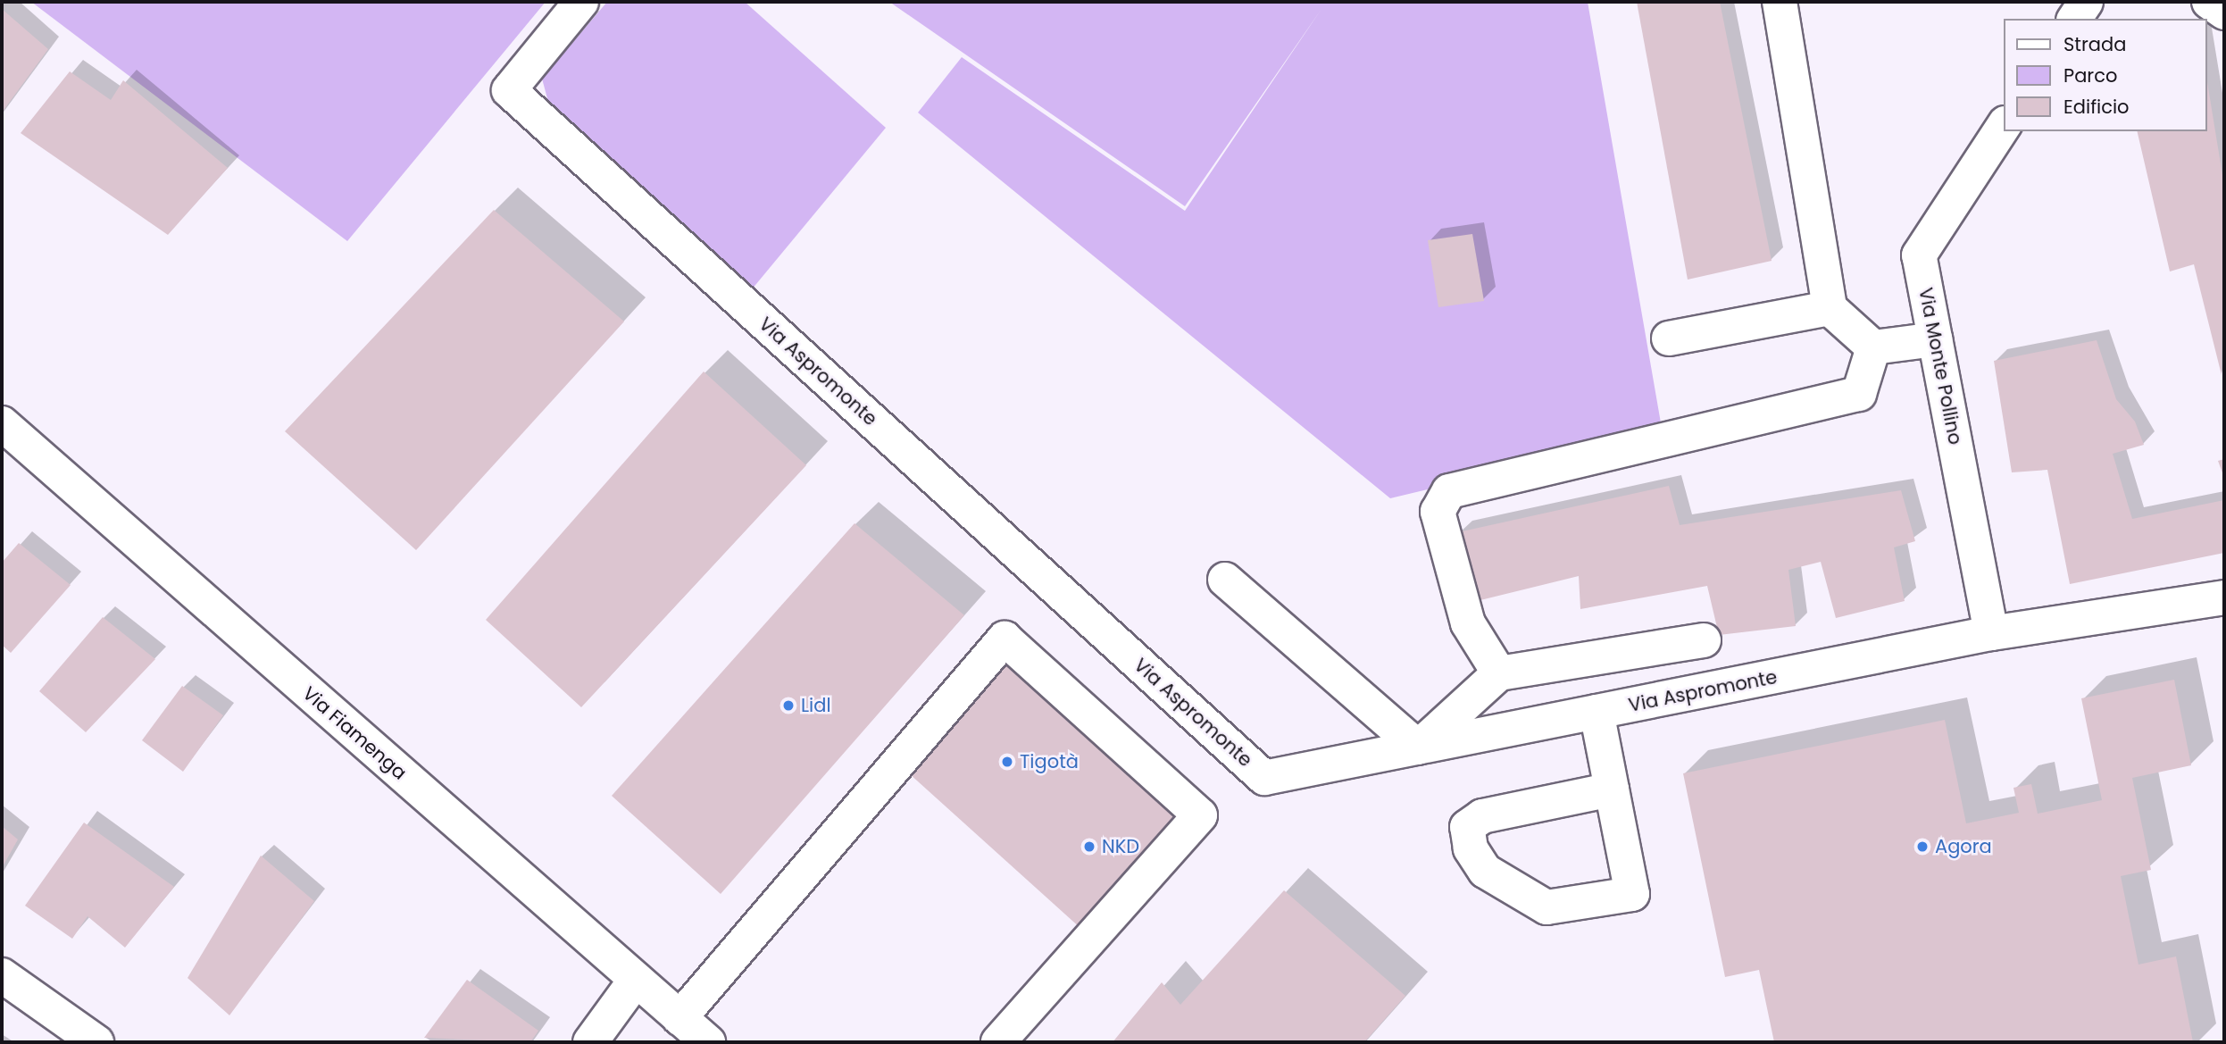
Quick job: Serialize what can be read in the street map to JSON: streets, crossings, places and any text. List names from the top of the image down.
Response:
{
  "streets": {
    "street": ["Via Monte Pollino", "Via Aspromonte", "Via Fiamenga"]
  },
  "crossings": [
    ["Via Monte Pollino", "Via Aspromonte"]
  ],
  "places": [
    "Lidl",
    "Tigotà",
    "NKD",
    "Agora"
  ],
  "legend": ["Strada", "Parco", "Edificio"]
}
